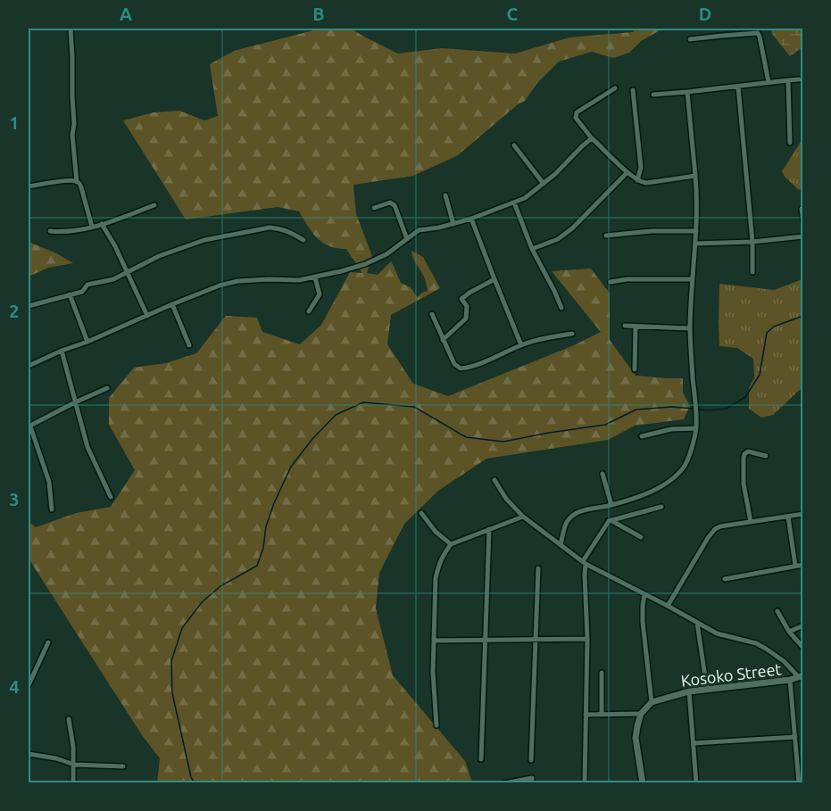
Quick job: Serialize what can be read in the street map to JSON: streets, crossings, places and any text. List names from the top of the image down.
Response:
{
  "streets": {
    "street": ["Kosoko Street"]
  },
  "grid": {
    "columns": [
      "A",
      "B",
      "C",
      "D"
    ],
    "rows": [
      "1",
      "2",
      "3",
      "4"
    ]
  }
}
